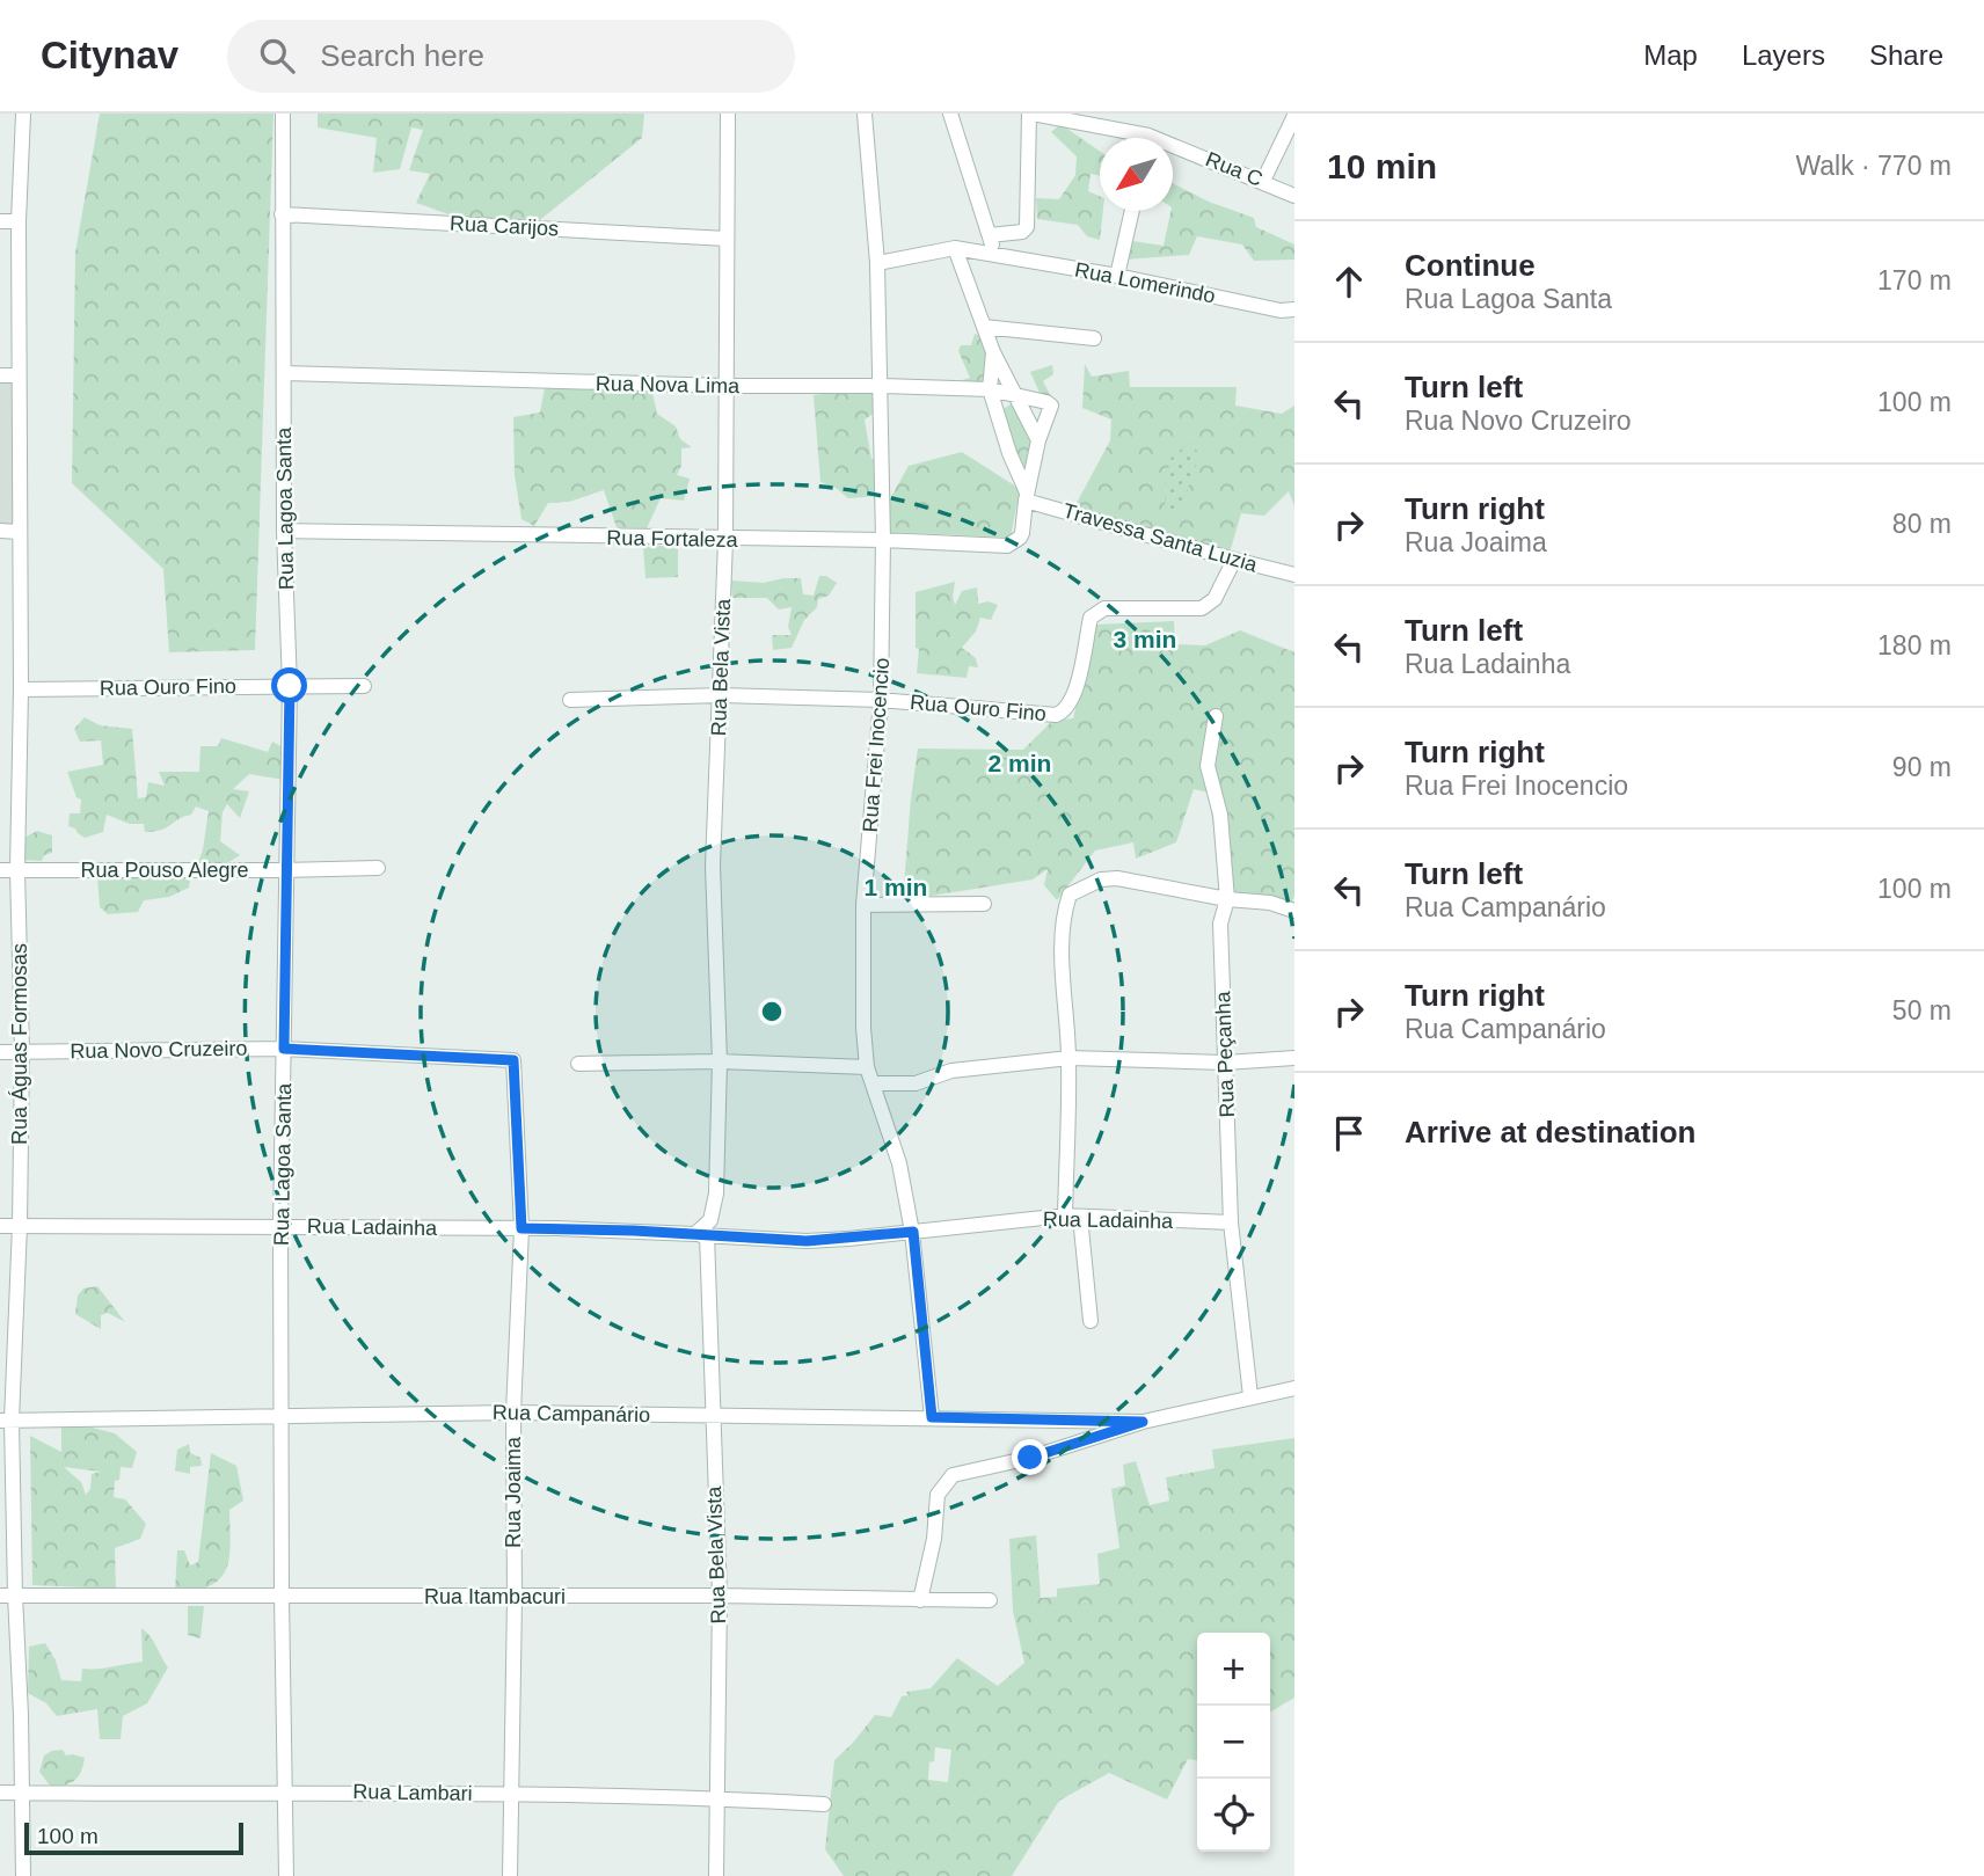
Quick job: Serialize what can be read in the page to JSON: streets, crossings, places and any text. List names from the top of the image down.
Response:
{
  "streets": {
    "street": [
      "Rua C",
      "Rua Carijos",
      "Rua Lomerindo",
      "Rua Nova Lima",
      "Rua Lagoa Santa",
      "Travessa Santa Luzia",
      "Rua Fortaleza",
      "Rua Bela Vista",
      "Rua Ouro Fino",
      "Rua Frei Inocencio",
      "Rua Pouso Alegre",
      "Rua Águas Formosas",
      "Rua Novo Cruzeiro",
      "Rua Peçanha",
      "Rua Ladainha",
      "Rua Campanário",
      "Rua Joaima",
      "Rua Itambacuri",
      "Rua Lambari"
    ]
  },
  "crossings": [
    ["Rua Carijos", "Rua Lagoa Santa"],
    ["Rua Carijos", "Rua Bela Vista"],
    ["Rua Nova Lima", "Rua Lagoa Santa"],
    ["Rua Nova Lima", "Rua Fortaleza"],
    ["Rua Nova Lima", "Rua Bela Vista"],
    ["Rua Nova Lima", "Rua Frei Inocencio"],
    ["Rua Lagoa Santa", "Rua Fortaleza"],
    ["Rua Lagoa Santa", "Rua Ouro Fino"],
    ["Rua Lagoa Santa", "Rua Pouso Alegre"],
    ["Rua Lagoa Santa", "Rua Novo Cruzeiro"],
    ["Rua Lagoa Santa", "Rua Ladainha"],
    ["Rua Lagoa Santa", "Rua Campanário"],
    ["Rua Lagoa Santa", "Rua Itambacuri"],
    ["Rua Lagoa Santa", "Rua Lambari"],
    ["Travessa Santa Luzia", "Rua Fortaleza"],
    ["Travessa Santa Luzia", "Rua Ouro Fino"],
    ["Rua Fortaleza", "Rua Bela Vista"],
    ["Rua Fortaleza", "Rua Frei Inocencio"],
    ["Rua Bela Vista", "Rua Ouro Fino"],
    ["Rua Bela Vista", "Rua Ladainha"],
    ["Rua Bela Vista", "Rua Campanário"],
    ["Rua Bela Vista", "Rua Itambacuri"],
    ["Rua Bela Vista", "Rua Lambari"],
    ["Rua Ouro Fino", "Rua Frei Inocencio"],
    ["Rua Ouro Fino", "Rua Águas Formosas"],
    ["Rua Frei Inocencio", "Rua Ladainha"],
    ["Rua Frei Inocencio", "Rua Campanário"],
    ["Rua Pouso Alegre", "Rua Águas Formosas"],
    ["Rua Águas Formosas", "Rua Novo Cruzeiro"],
    ["Rua Águas Formosas", "Rua Ladainha"],
    ["Rua Águas Formosas", "Rua Campanário"],
    ["Rua Águas Formosas", "Rua Itambacuri"],
    ["Rua Águas Formosas", "Rua Lambari"],
    ["Rua Novo Cruzeiro", "Rua Joaima"],
    ["Rua Peçanha", "Rua Ladainha"],
    ["Rua Peçanha", "Rua Campanário"],
    ["Rua Ladainha", "Rua Joaima"],
    ["Rua Campanário", "Rua Joaima"],
    ["Rua Campanário", "Rua Itambacuri"],
    ["Rua Joaima", "Rua Itambacuri"],
    ["Rua Joaima", "Rua Lambari"]
  ],
  "scale_bar": "100 m",
  "north": "bottom left",
  "page": {
    "header": "Citynav",
    "search": "Search here",
    "nav": ["Map", "Layers", "Share"],
    "heading": ["10 min", "Walk · 770 m"],
    "list": [
      ["Continue", "Rua Lagoa Santa", "170 m"],
      ["Turn left", "Rua Novo Cruzeiro", "100 m"],
      ["Turn right", "Rua Joaima", "80 m"],
      ["Turn left", "Rua Ladainha", "180 m"],
      ["Turn right", "Rua Frei Inocencio", "90 m"],
      ["Turn left", "Rua Campanário", "100 m"],
      ["Turn right", "Rua Campanário", "50 m"],
      "Arrive at destination"
    ],
    "map_buttons": ["+", "−"],
    "scale": "100 m"
  },
  "rings": ["3 min", "2 min", "1 min"]
}
